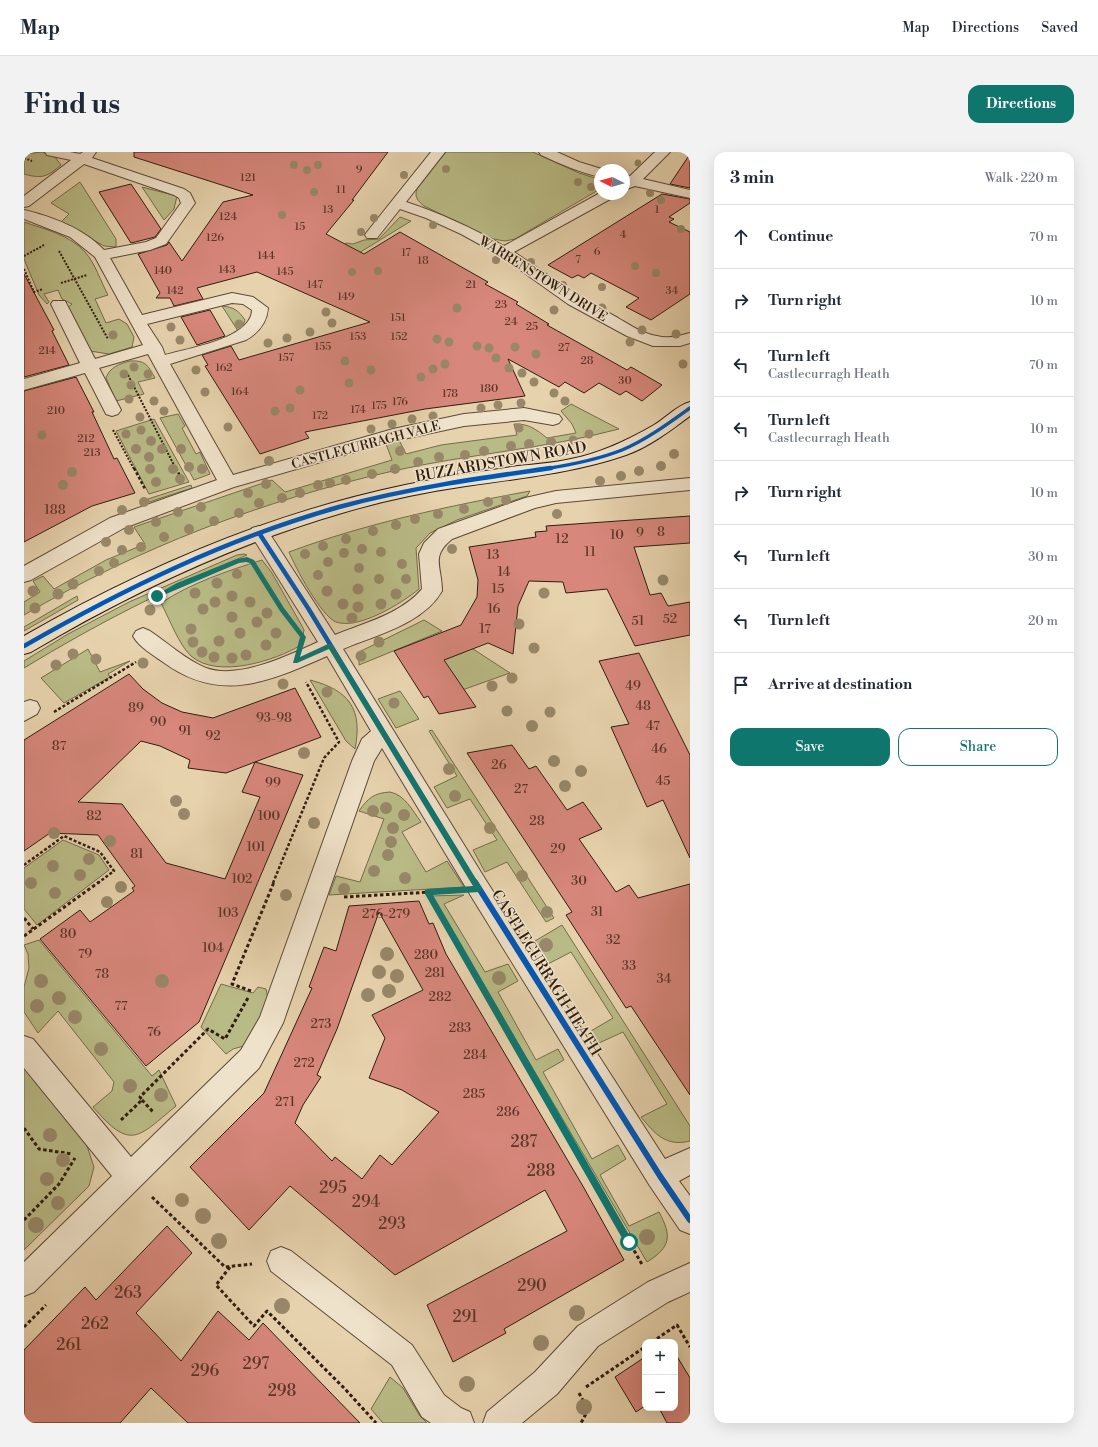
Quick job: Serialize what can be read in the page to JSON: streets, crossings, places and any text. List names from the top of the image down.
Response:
{
  "streets": {
    "street": [
      "WARRENSTOWN DRIVE",
      "CASTLECURRAGH VALE",
      "BUZZARDSTOWN ROAD",
      "CASTLECURRAGH HEATH"
    ]
  },
  "crossings": [
    ["BUZZARDSTOWN ROAD", "CASTLECURRAGH HEATH"]
  ],
  "house_numbers": [
    "9",
    "121",
    "11",
    "13",
    "1",
    "124",
    "15",
    "4",
    "126",
    "6",
    "17",
    "144",
    "7",
    "18",
    "143",
    "140",
    "145",
    "147",
    "21",
    "142",
    "34",
    "149",
    "23",
    "151",
    "24",
    "25",
    "153",
    "152",
    "155",
    "27",
    "214",
    "157",
    "28",
    "162",
    "30",
    "180",
    "164",
    "178",
    "176",
    "175",
    "174",
    "210",
    "172",
    "212",
    "213",
    "188",
    "8",
    "9",
    "10",
    "12",
    "11",
    "13",
    "14",
    "15",
    "16",
    "52",
    "51",
    "17",
    "49",
    "48",
    "89",
    "93-98",
    "90",
    "47",
    "91",
    "92",
    "87",
    "46",
    "26",
    "45",
    "99",
    "27",
    "82",
    "100",
    "28",
    "101",
    "29",
    "81",
    "102",
    "30",
    "31",
    "103",
    "276-279",
    "80",
    "32",
    "104",
    "79",
    "280",
    "33",
    "281",
    "78",
    "34",
    "282",
    "77",
    "273",
    "283",
    "76",
    "284",
    "272",
    "285",
    "271",
    "286",
    "287",
    "288",
    "295",
    "294",
    "293",
    "290",
    "263",
    "291",
    "262",
    "261",
    "297",
    "296",
    "298"
  ],
  "north": "left",
  "page": {
    "header": "Map",
    "nav": ["Map", "Directions", "Saved"],
    "buttons": [
      "Directions",
      ["Save", "Share"]
    ],
    "title": "Find us",
    "heading": ["3 min", "Walk · 220 m"],
    "list": [
      ["Continue", "70 m"],
      ["Turn right", "10 m"],
      ["Turn left", "Castlecurragh Heath", "70 m"],
      ["Turn left", "Castlecurragh Heath", "10 m"],
      ["Turn right", "10 m"],
      ["Turn left", "30 m"],
      ["Turn left", "20 m"],
      "Arrive at destination"
    ],
    "map_buttons": ["+", "−"]
  }
}
